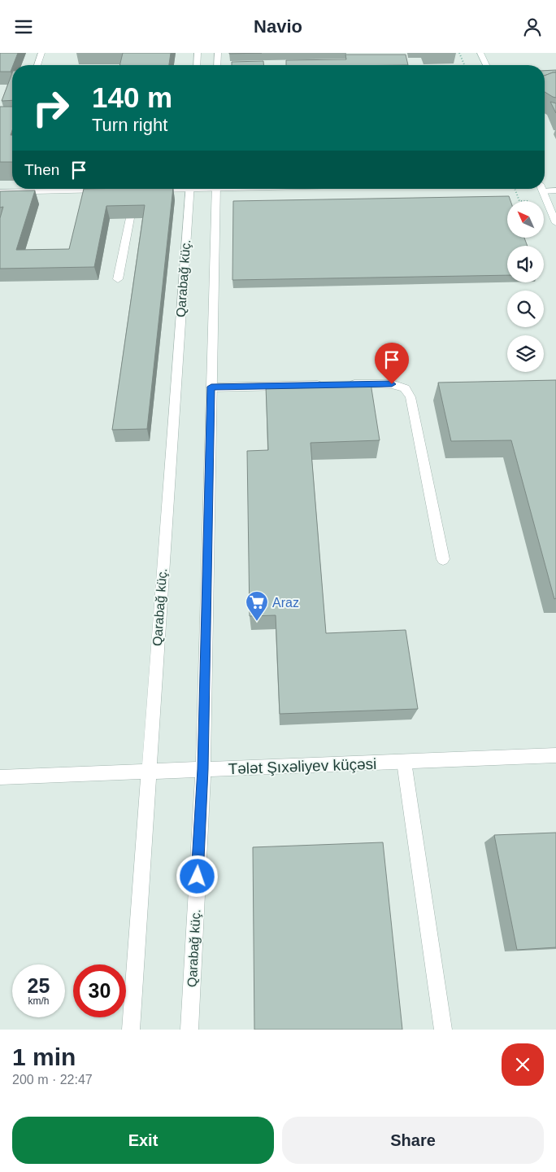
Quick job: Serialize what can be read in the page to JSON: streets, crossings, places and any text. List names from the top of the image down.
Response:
{
  "streets": {
    "street": ["Qarabağ küç.", "Tələt Şıxəliyev küçəsi"]
  },
  "crossings": [
    ["Qarabağ küç.", "Tələt Şıxəliyev küçəsi"]
  ],
  "places": {
    "supermarket": ["Araz"]
  },
  "north": "top left",
  "page": {
    "header": "Navio",
    "turn": ["140 m", "Turn right"],
    "then": "Then",
    "speed": "25 km/h",
    "limit": "30",
    "heading": ["1 min", "200 m · 22:47"],
    "buttons": ["Exit", "Share"]
  }
}
